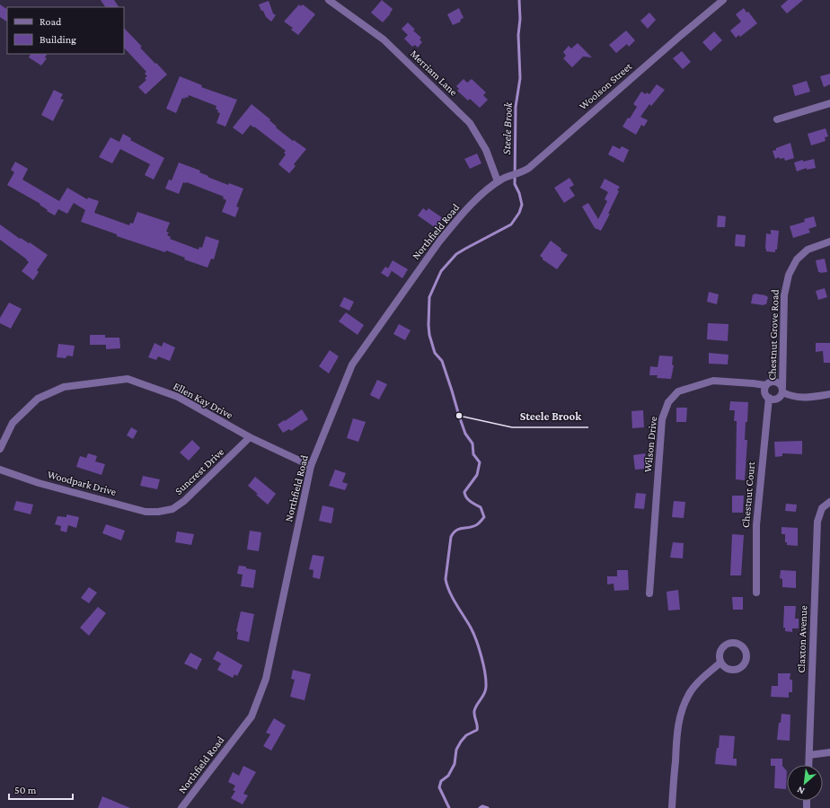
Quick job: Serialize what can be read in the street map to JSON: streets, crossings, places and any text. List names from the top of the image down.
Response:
{
  "streets": {
    "street": [
      "Merriam Lane",
      "Woolson Street",
      "Northfield Road",
      "Chestnut Grove Road",
      "Ellen Kay Drive",
      "Wilson Drive",
      "Suncrest Drive",
      "Woodpark Drive",
      "Chestnut Court",
      "Claxton Avenue"
    ]
  },
  "crossings": [
    ["Merriam Lane", "Woolson Street"],
    ["Merriam Lane", "Northfield Road"],
    ["Woolson Street", "Northfield Road"],
    ["Northfield Road", "Ellen Kay Drive"],
    ["Chestnut Grove Road", "Wilson Drive"],
    ["Chestnut Grove Road", "Chestnut Court"],
    ["Ellen Kay Drive", "Suncrest Drive"],
    ["Wilson Drive", "Chestnut Court"],
    ["Suncrest Drive", "Woodpark Drive"]
  ],
  "water": ["Steele Brook"],
  "places": ["Steele Brook"],
  "legend": ["Road", "Building"],
  "scale_bar": "50 m",
  "north": "bottom left"
}
